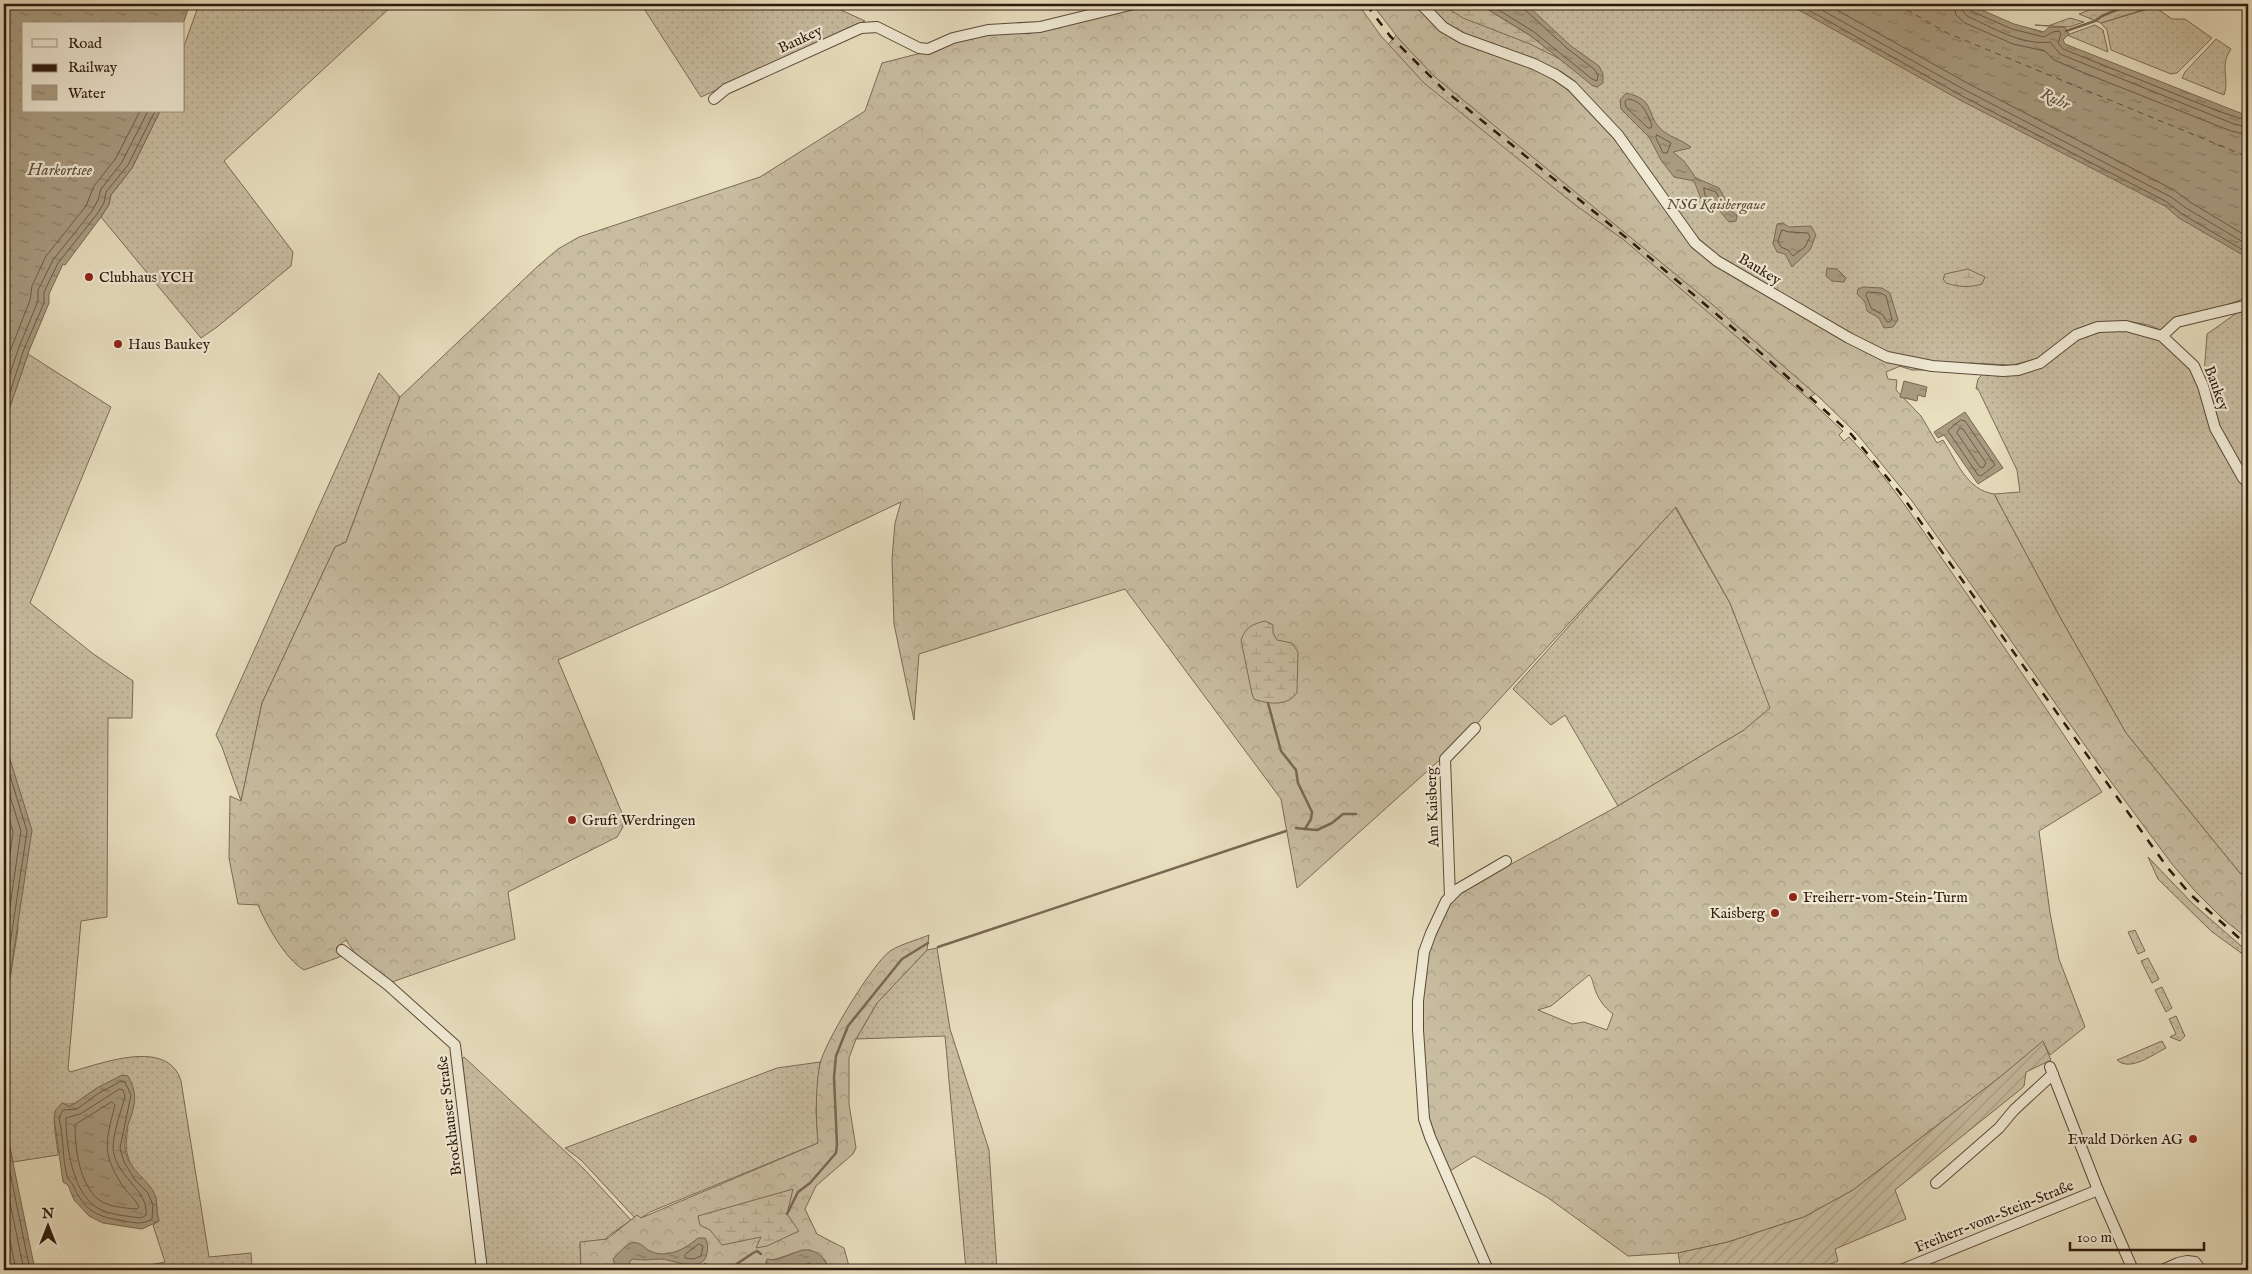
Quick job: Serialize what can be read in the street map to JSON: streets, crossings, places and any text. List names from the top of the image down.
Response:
{
  "streets": {
    "street": [
      "Baukey",
      "Am Kaisberg",
      "Brockhauser Straße",
      "Freiherr-vom-Stein-Straße"
    ]
  },
  "water": ["Ruhr", "Harkortsee"],
  "parks": ["NSG Kaisbergaue"],
  "places": [
    "Clubhaus YCH",
    "Haus Baukey",
    "Gruft Werdringen",
    "Freiherr-vom-Stein-Turm",
    "Kaisberg",
    "Ewald Dörken AG"
  ],
  "legend": ["Road", "Railway", "Water"],
  "scale_bar": "100 m",
  "north": "top"
}
